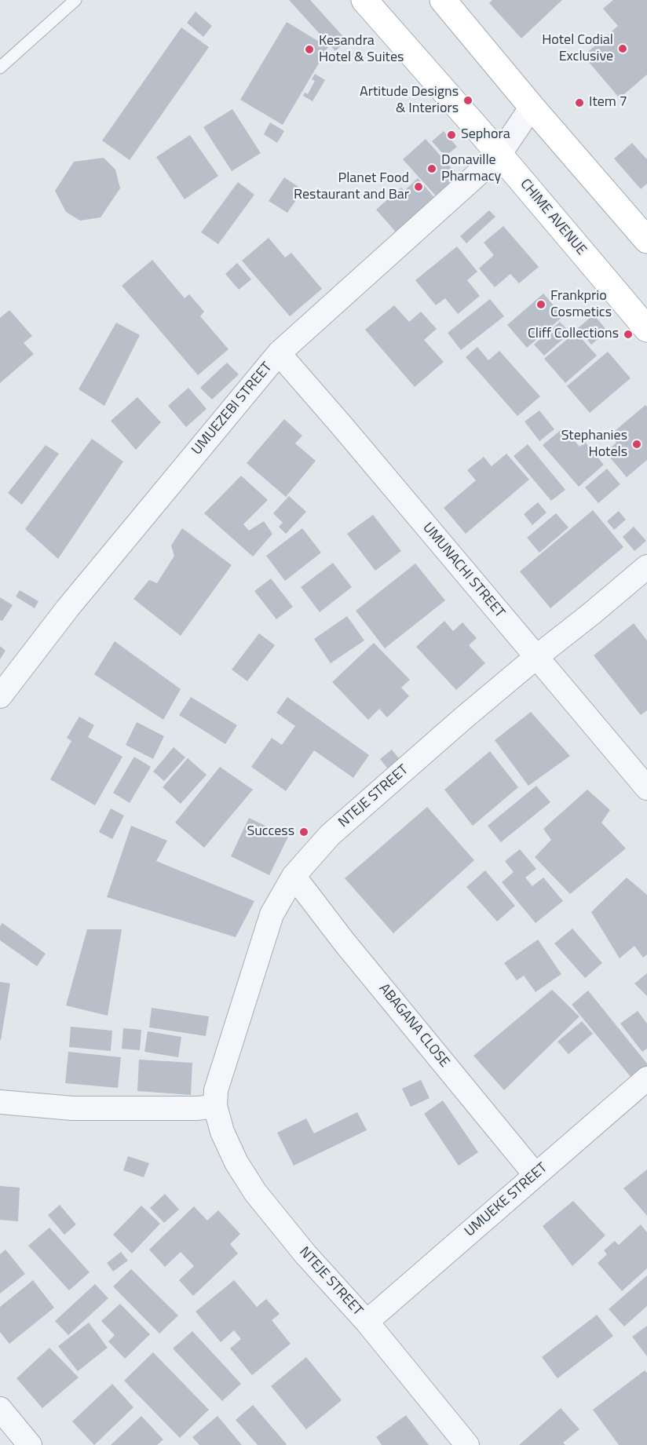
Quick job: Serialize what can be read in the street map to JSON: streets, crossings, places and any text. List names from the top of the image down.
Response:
{
  "streets": {
    "main road": ["CHIME AVENUE"],
    "street": [
      "UMUEZEBI STREET",
      "UMUNACHI STREET",
      "NTEJE STREET",
      "ABAGANA CLOSE",
      "UMUEKE STREET"
    ]
  },
  "crossings": [
    ["CHIME AVENUE", "UMUEZEBI STREET"],
    ["UMUEZEBI STREET", "UMUNACHI STREET"],
    ["UMUNACHI STREET", "NTEJE STREET"],
    ["NTEJE STREET", "ABAGANA CLOSE"],
    ["NTEJE STREET", "UMUEKE STREET"],
    ["ABAGANA CLOSE", "UMUEKE STREET"]
  ],
  "places": [
    "Hotel Codial Exclusive",
    "Kesandra Hotel & Suites",
    "Artitude Designs & Interiors",
    "Item 7",
    "Sephora",
    "Donaville Pharmacy",
    "Planet Food Restaurant and Bar",
    "Frankprio Cosmetics",
    "Cliff Collections",
    "Stephanies Hotels",
    "Success"
  ]
}
